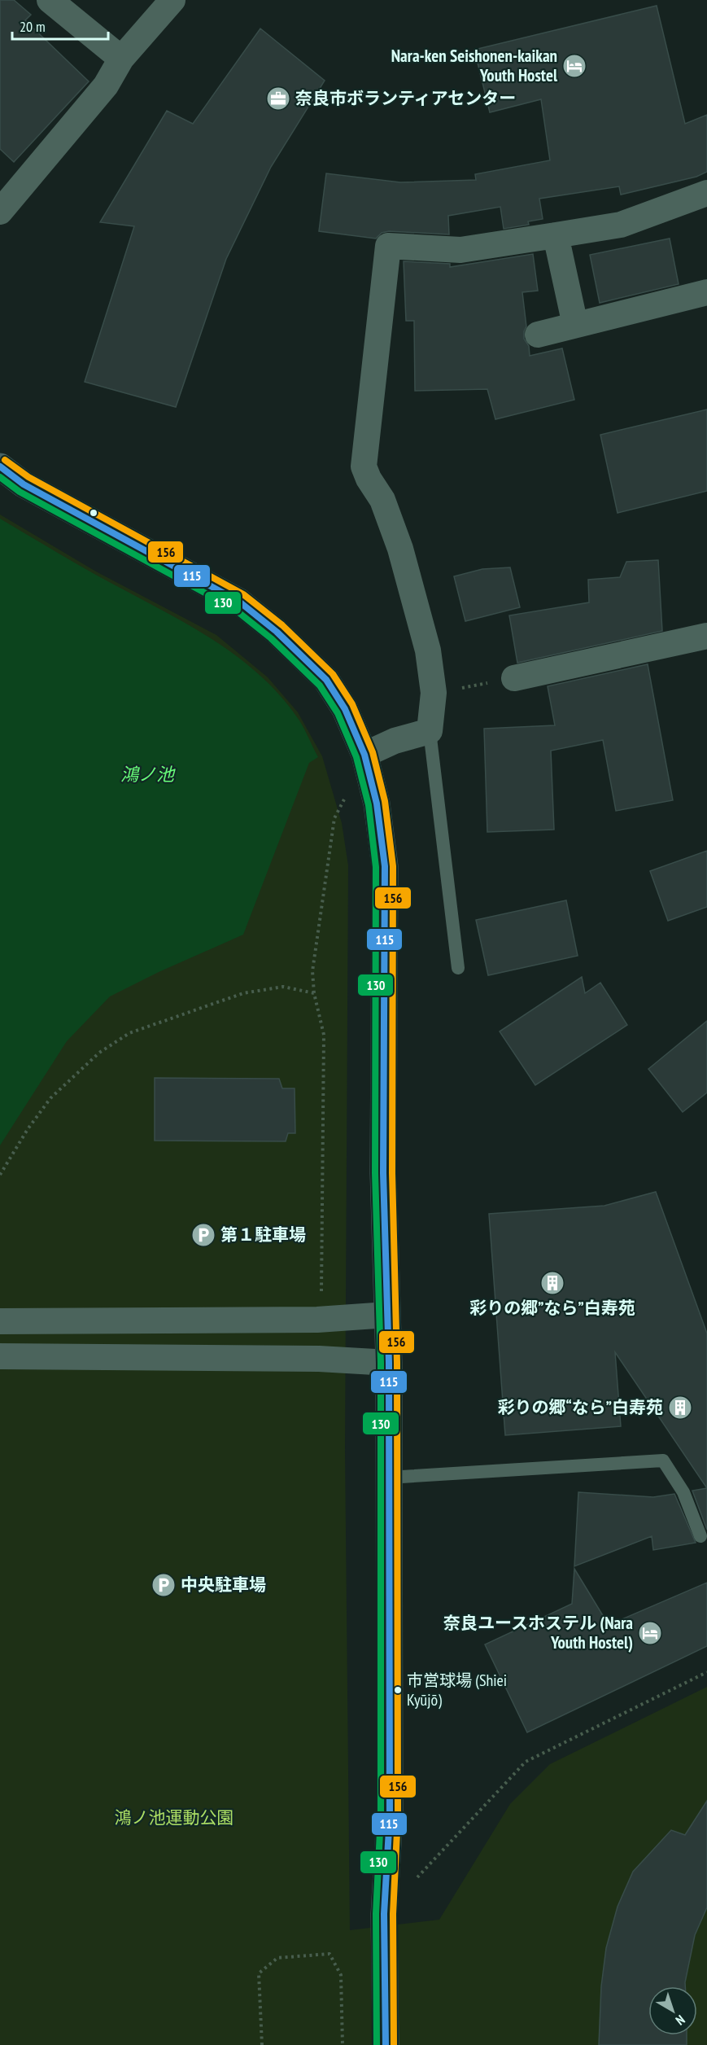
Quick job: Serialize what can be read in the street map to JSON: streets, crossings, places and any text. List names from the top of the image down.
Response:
{
  "water": ["鴻ノ池"],
  "parks": ["鴻ノ池運動公園"],
  "places": {
    "hotel": ["Nara-ken Seishonen-kaikan Youth Hostel", "奈良ユースホステル (Nara Youth Hostel)"],
    "office": ["奈良市ボランティアセンター"],
    "parking": ["第１駐車場", "中央駐車場"],
    "building": ["彩りの郷”なら”白寿苑", "彩りの郷“なら”白寿苑"],
    "other": ["市営球場 (Shiei Kyūjō)"]
  },
  "lines": ["transit line 156", "transit line 115", "transit line 130"],
  "scale_bar": "20 m",
  "north": "bottom right"
}
